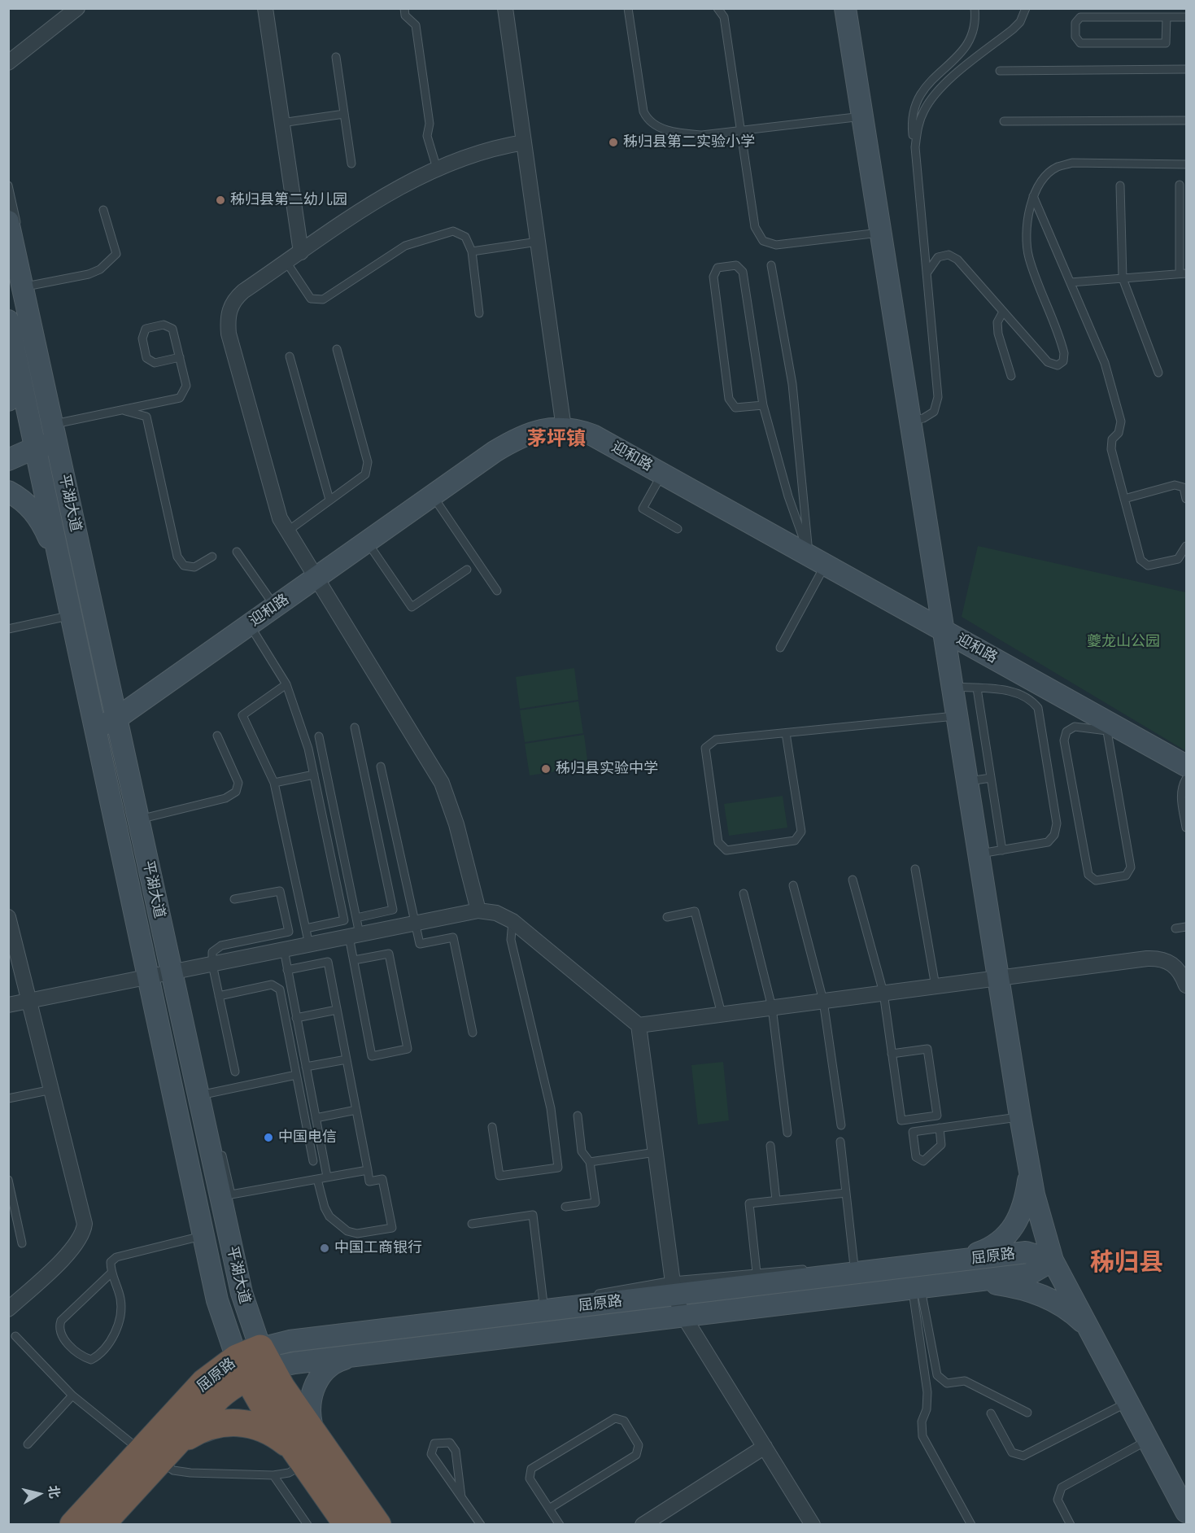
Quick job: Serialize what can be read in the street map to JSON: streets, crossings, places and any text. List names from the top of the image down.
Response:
{
  "streets": {
    "highway": ["平湖大道", "屈原路"],
    "main road": ["迎和路"]
  },
  "crossings": [
    ["迎和路", "平湖大道"],
    ["平湖大道", "屈原路"]
  ],
  "districts": ["茅坪镇", "秭归县"],
  "parks": ["夔龙山公园"],
  "places": [
    "秭归县第二实验小学",
    "秭归县第二幼儿园",
    "秭归县实验中学",
    "中国电信",
    "中国工商银行"
  ],
  "north": "right"
}
